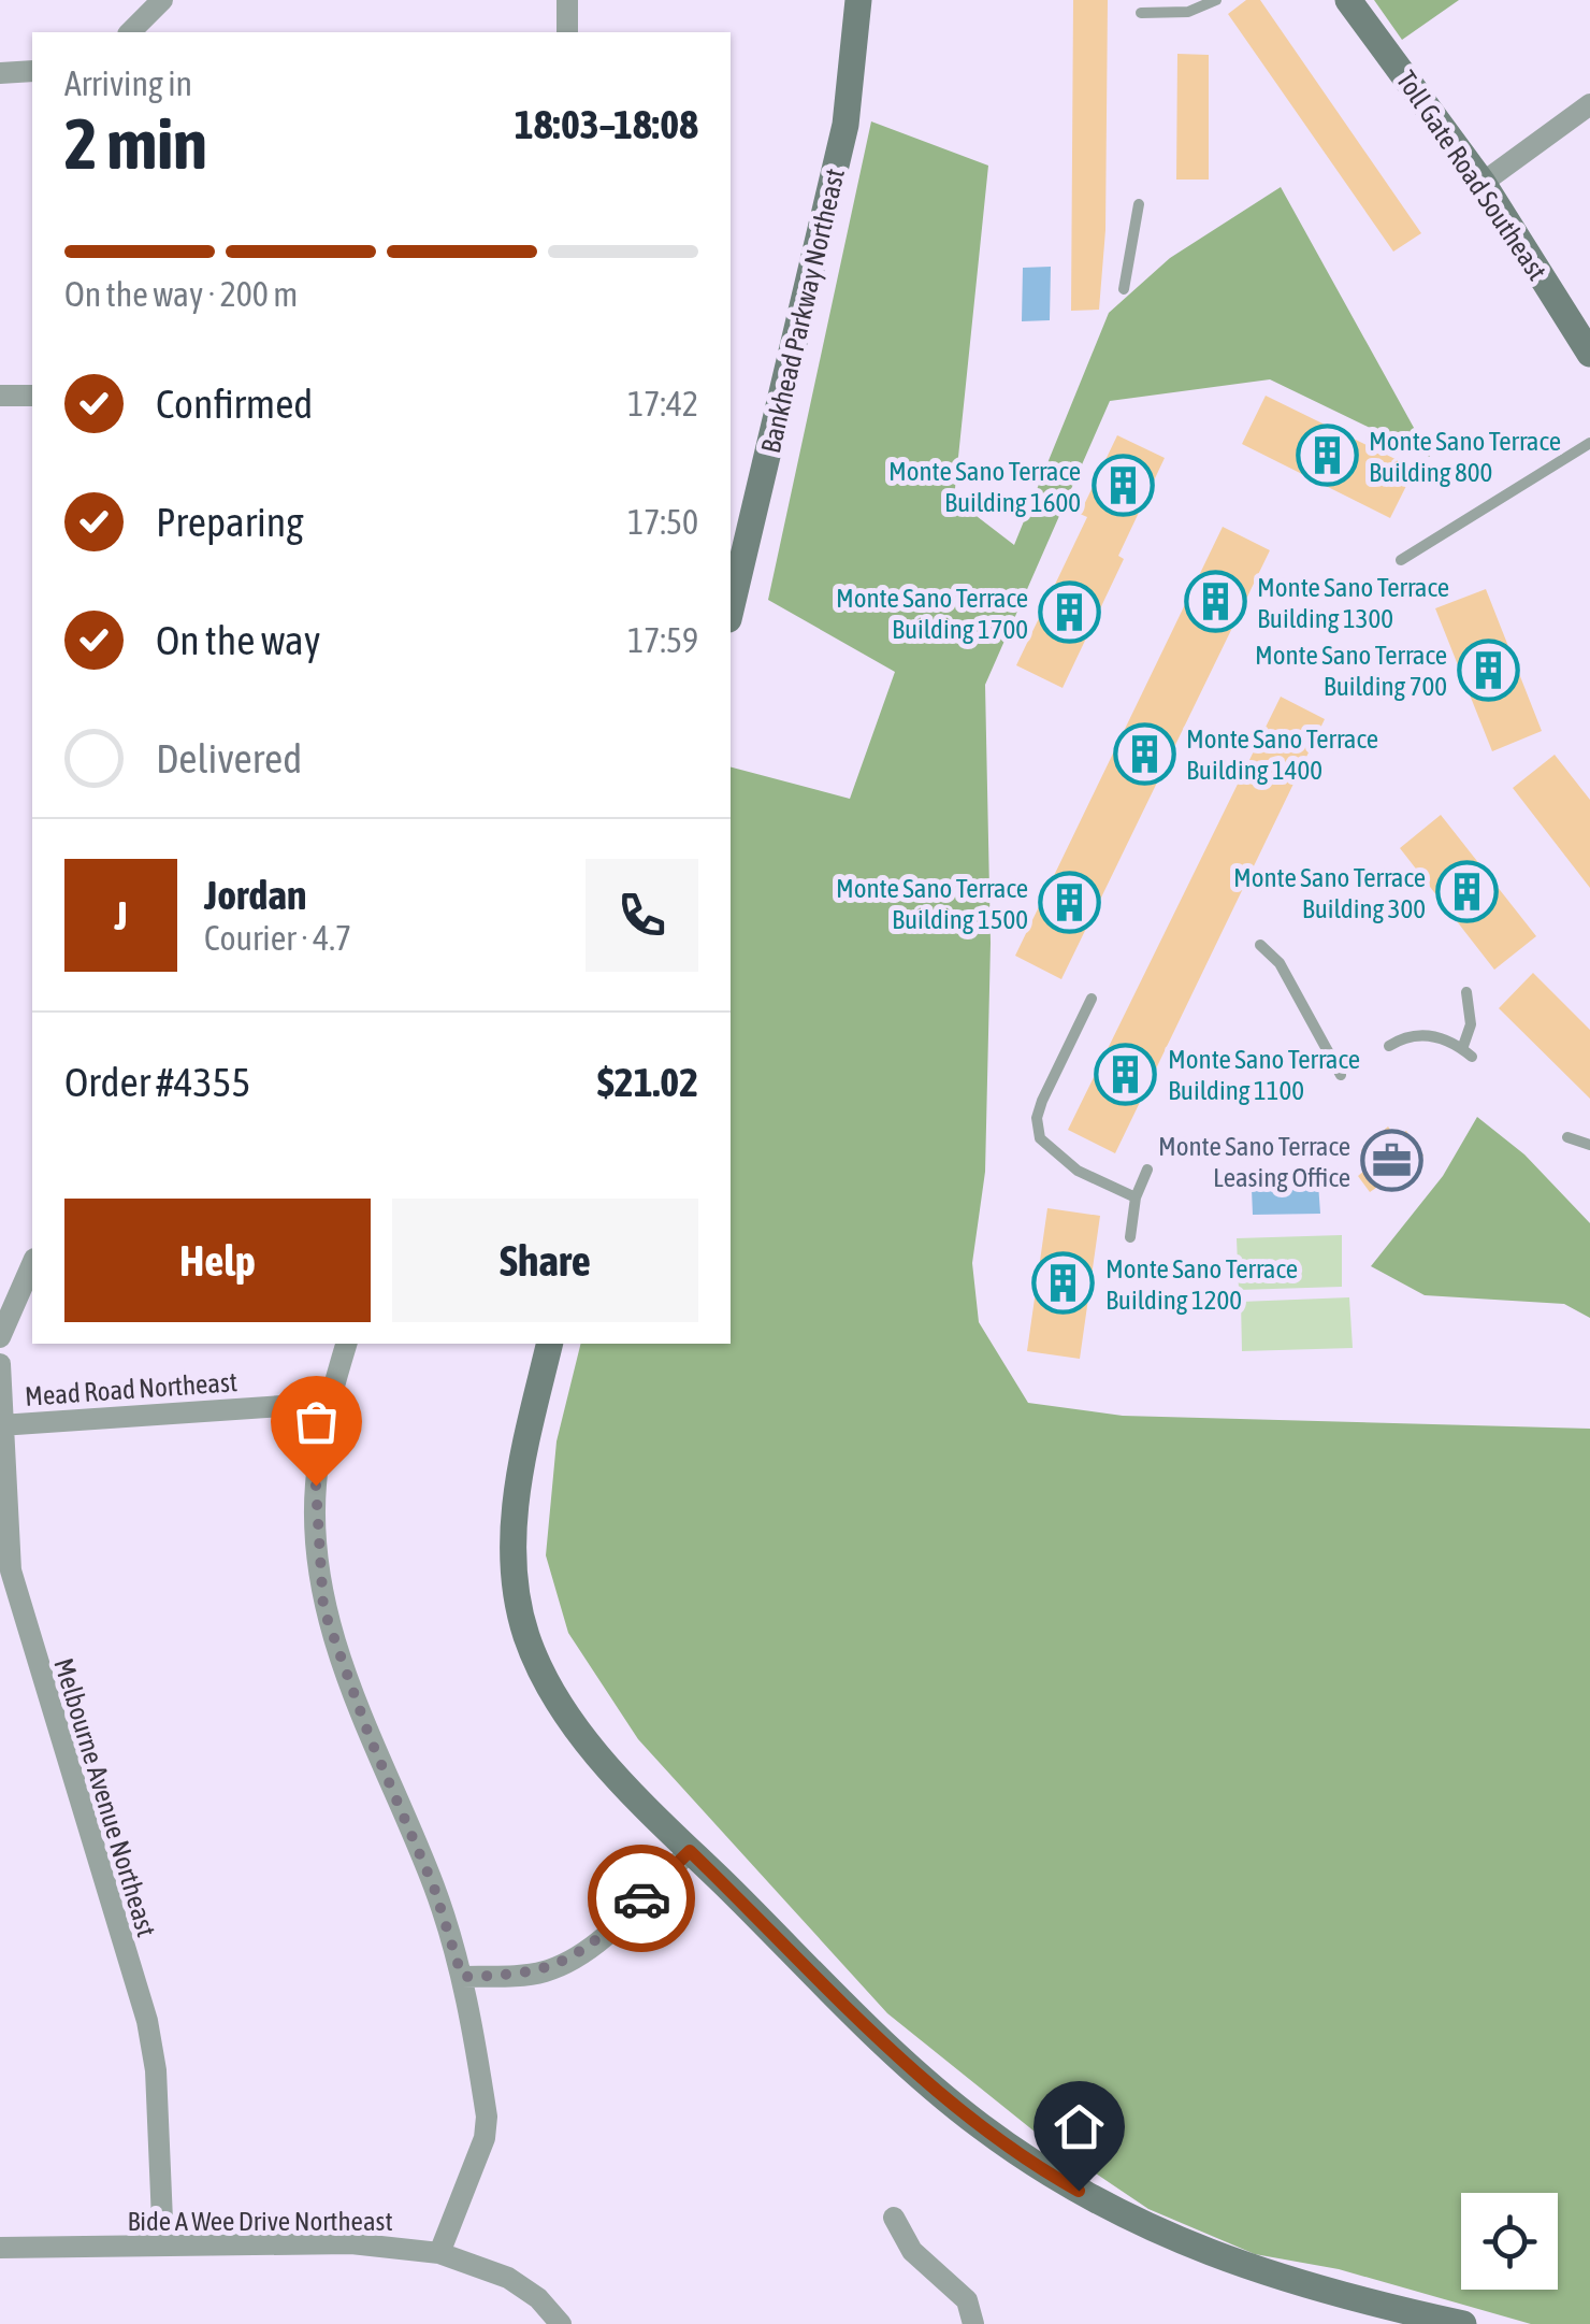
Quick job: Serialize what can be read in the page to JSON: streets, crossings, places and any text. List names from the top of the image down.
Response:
{
  "streets": {
    "street": [
      "Toll Gate Road Southeast",
      "Bankhead Parkway Northeast",
      "Mead Road Northeast",
      "Melbourne Avenue Northeast",
      "Bide A Wee Drive Northeast"
    ]
  },
  "crossings": [
    ["Mead Road Northeast", "Melbourne Avenue Northeast"],
    ["Melbourne Avenue Northeast", "Bide A Wee Drive Northeast"]
  ],
  "places": {
    "building": [
      "Monte Sano Terrace Building 800",
      "Monte Sano Terrace Building 1600",
      "Monte Sano Terrace Building 1300",
      "Monte Sano Terrace Building 1700",
      "Monte Sano Terrace Building 700",
      "Monte Sano Terrace Building 1400",
      "Monte Sano Terrace Building 300",
      "Monte Sano Terrace Building 1500",
      "Monte Sano Terrace Building 1100",
      "Monte Sano Terrace Building 1200"
    ],
    "office": ["Monte Sano Terrace Leasing Office"]
  },
  "page": {
    "heading": ["2 min", "Arriving in", "18:03–18:08"],
    "panel": [
      "Jordan",
      "Courier · 4.7",
      "Order #4355",
      "$21.02"
    ],
    "bar": "On the way · 200 m",
    "list": [
      ["Confirmed", "17:42"],
      ["Preparing", "17:50"],
      ["On the way", "17:59"],
      "Delivered"
    ],
    "round": "J",
    "buttons": ["Help", "Share"]
  }
}
